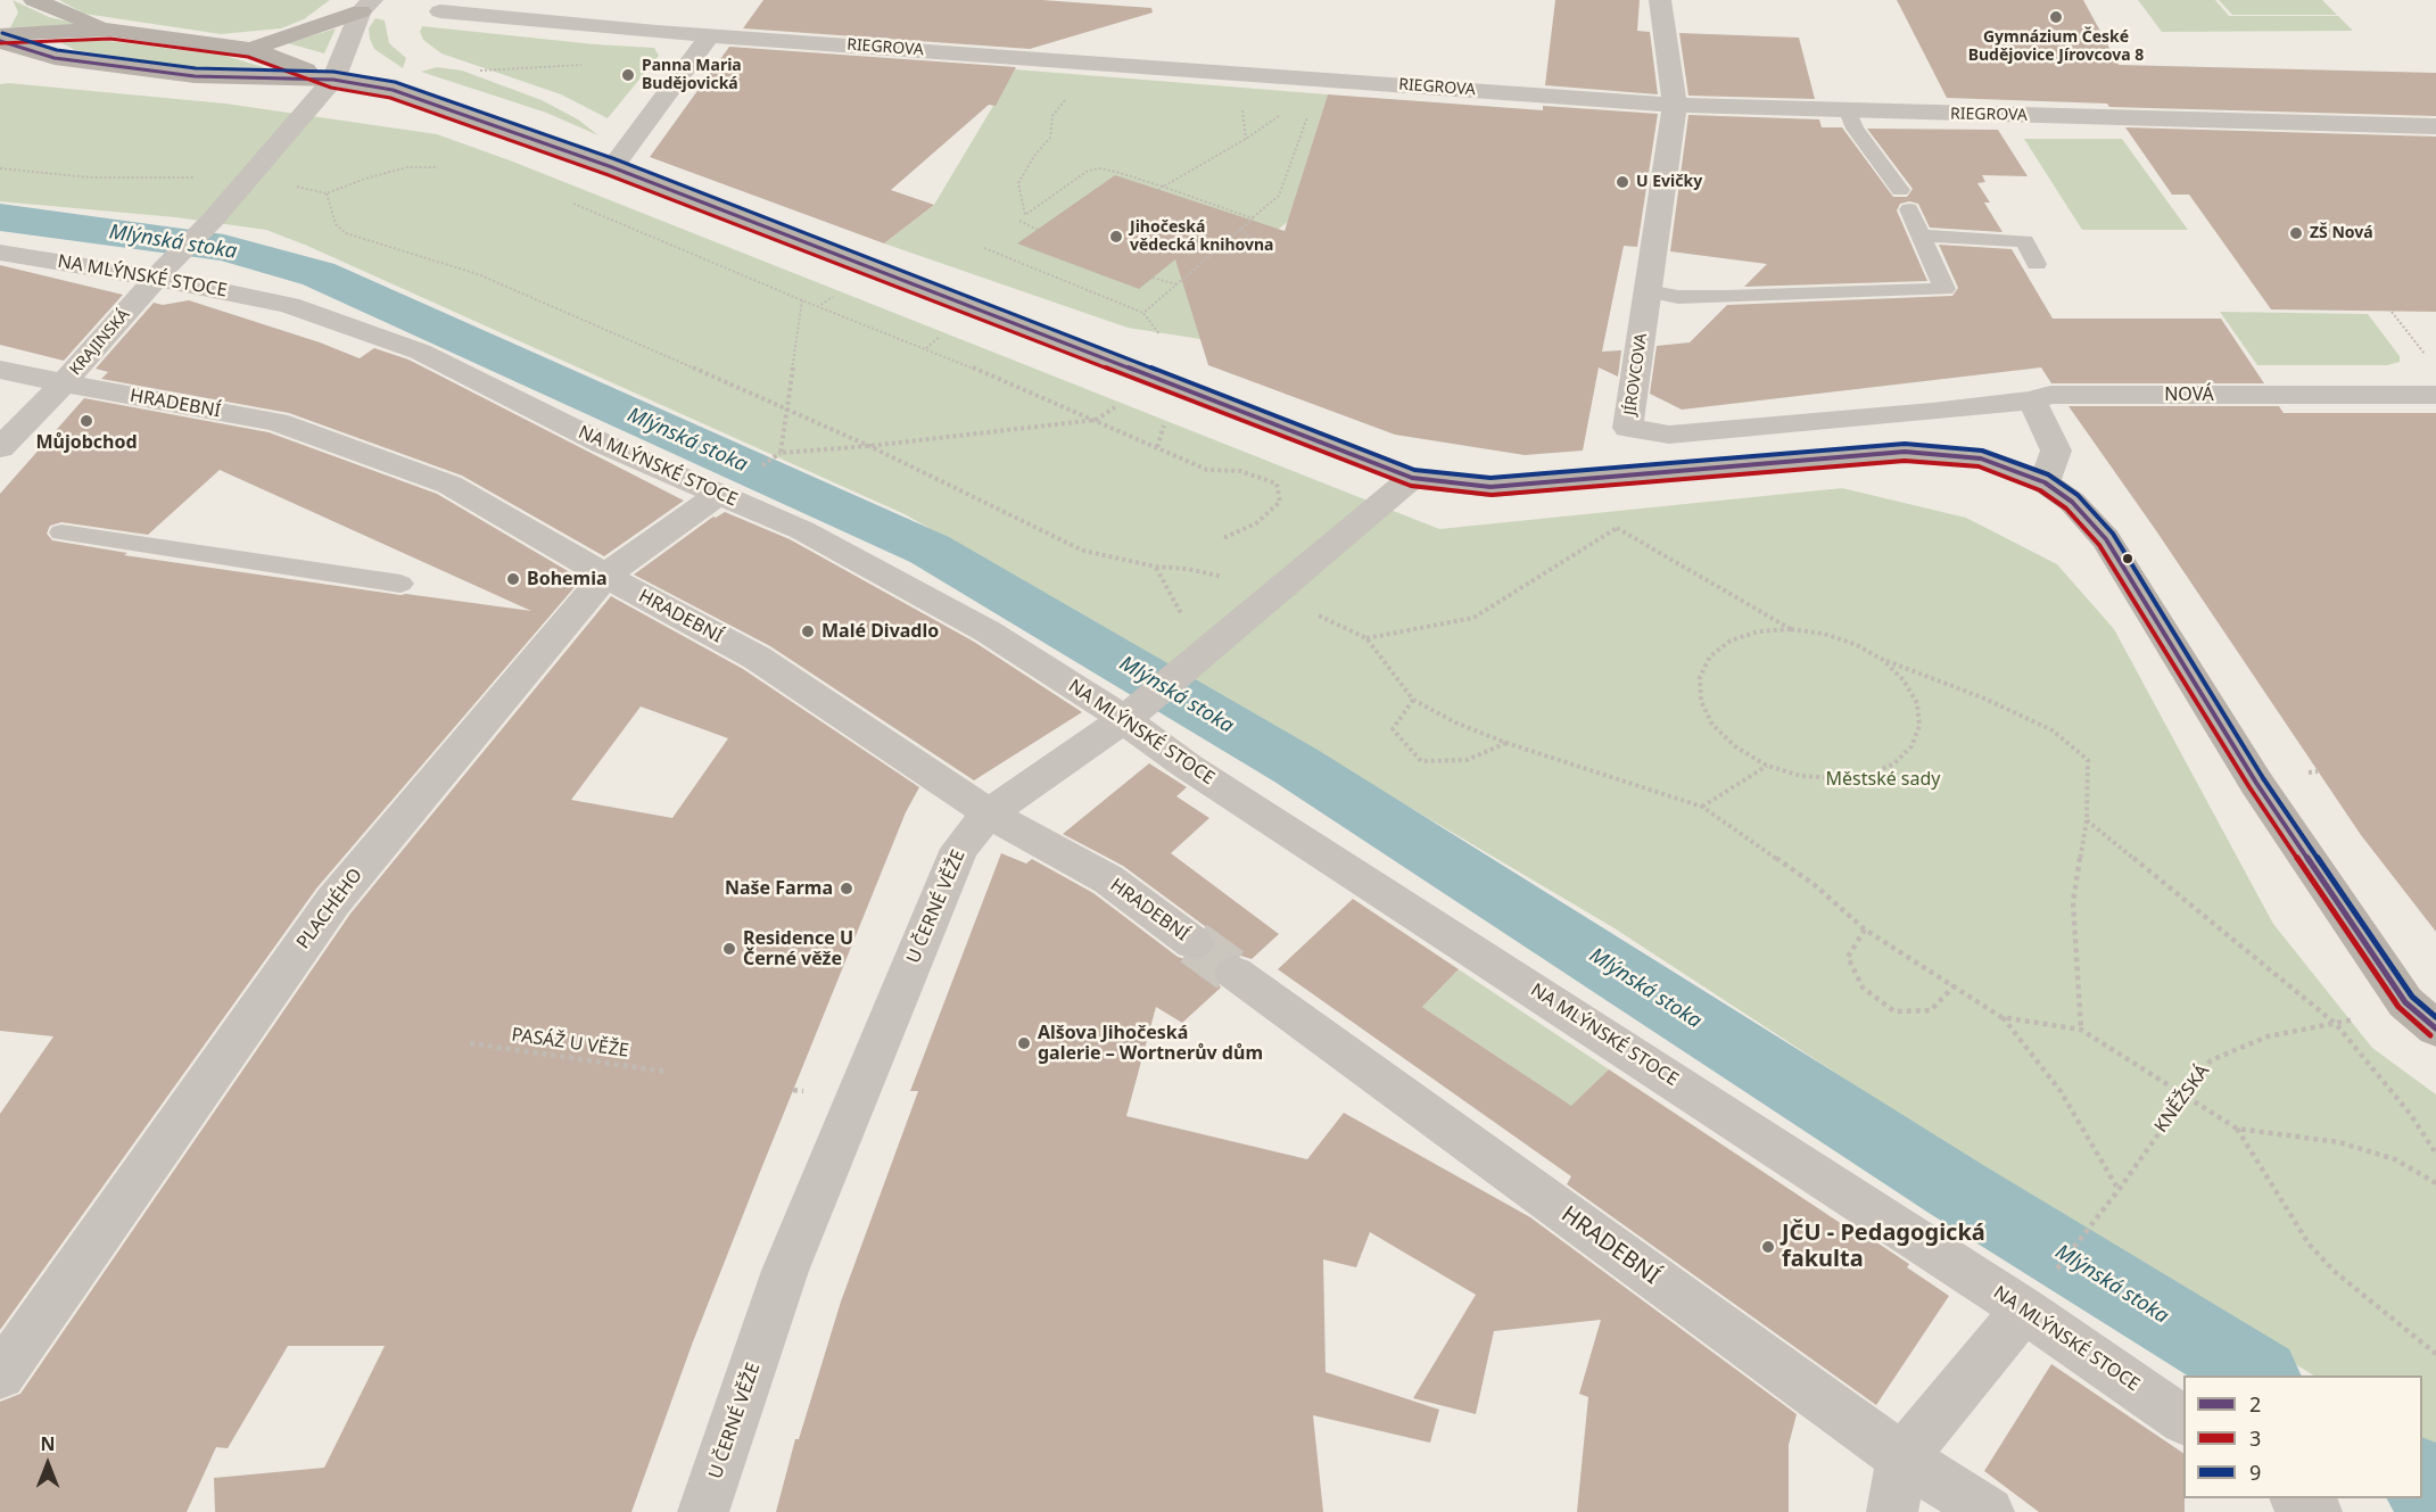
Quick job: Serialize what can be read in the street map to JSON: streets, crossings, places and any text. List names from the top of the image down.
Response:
{
  "streets": {
    "street": [
      "RIEGROVA",
      "NA MLÝNSKÉ STOCE",
      "KRAJINSKÁ",
      "JÍROVCOVA",
      "NOVÁ",
      "HRADEBNÍ",
      "U ČERNÉ VĚŽE",
      "PLACHÉHO"
    ],
    "path": ["PASÁŽ U VĚŽE", "KNĚŽSKÁ"]
  },
  "crossings": [
    ["RIEGROVA", "JÍROVCOVA"],
    ["NA MLÝNSKÉ STOCE", "KRAJINSKÁ"],
    ["NA MLÝNSKÉ STOCE", "U ČERNÉ VĚŽE"],
    ["NA MLÝNSKÉ STOCE", "PLACHÉHO"],
    ["NA MLÝNSKÉ STOCE", "KNĚŽSKÁ"],
    ["KRAJINSKÁ", "HRADEBNÍ"],
    ["JÍROVCOVA", "NOVÁ"],
    ["HRADEBNÍ", "U ČERNÉ VĚŽE"],
    ["HRADEBNÍ", "PLACHÉHO"]
  ],
  "water": ["Mlýnská stoka"],
  "parks": ["Městské sady"],
  "places": [
    "Gymnázium České Budějovice Jírovcova 8",
    "Panna Maria Budějovická",
    "U Evičky",
    "ZŠ Nová",
    "Jihočeská vědecká knihovna",
    "Můjobchod",
    "Bohemia",
    "Malé Divadlo",
    "Naše Farma",
    "Residence U Černé věže",
    "Alšova Jihočeská galerie – Wortnerův dům",
    "JČU - Pedagogická fakulta"
  ],
  "lines": ["transit line 9", "transit line 3", "transit line 2"],
  "legend": ["2", "3", "9"],
  "north": "top"
}
